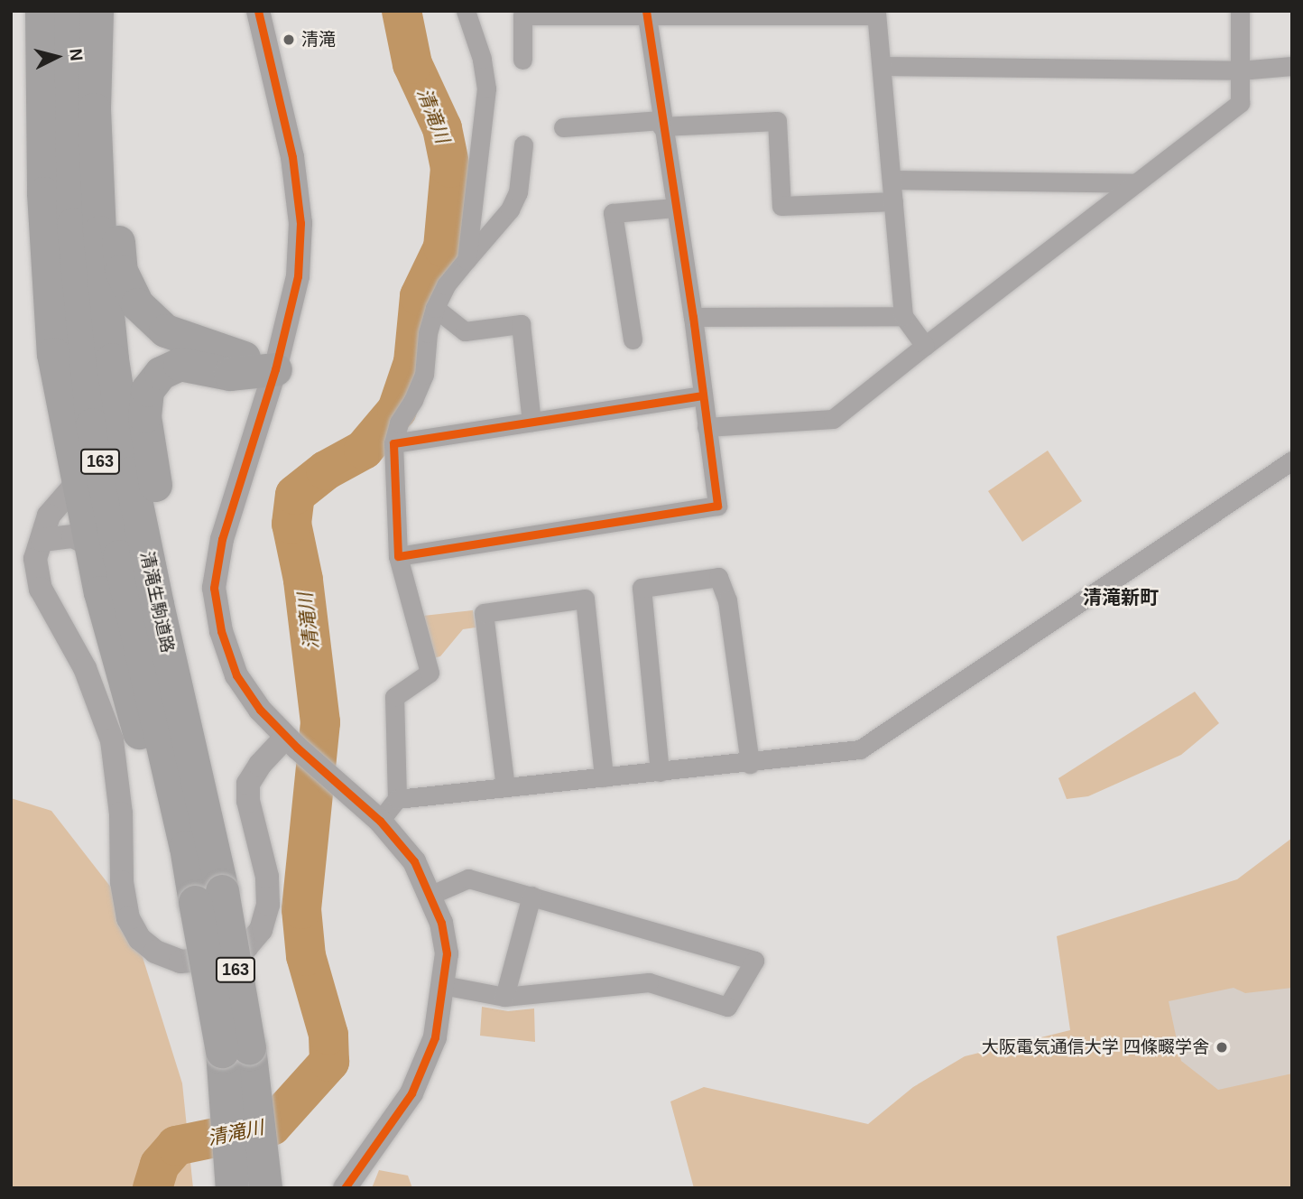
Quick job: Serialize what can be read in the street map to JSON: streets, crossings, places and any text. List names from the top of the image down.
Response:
{
  "streets": {
    "highway": ["163", "清滝生駒道路"]
  },
  "districts": ["清滝新町"],
  "water": ["清滝川"],
  "places": ["清滝", "大阪電気通信大学 四條畷学舎"],
  "north": "right"
}
